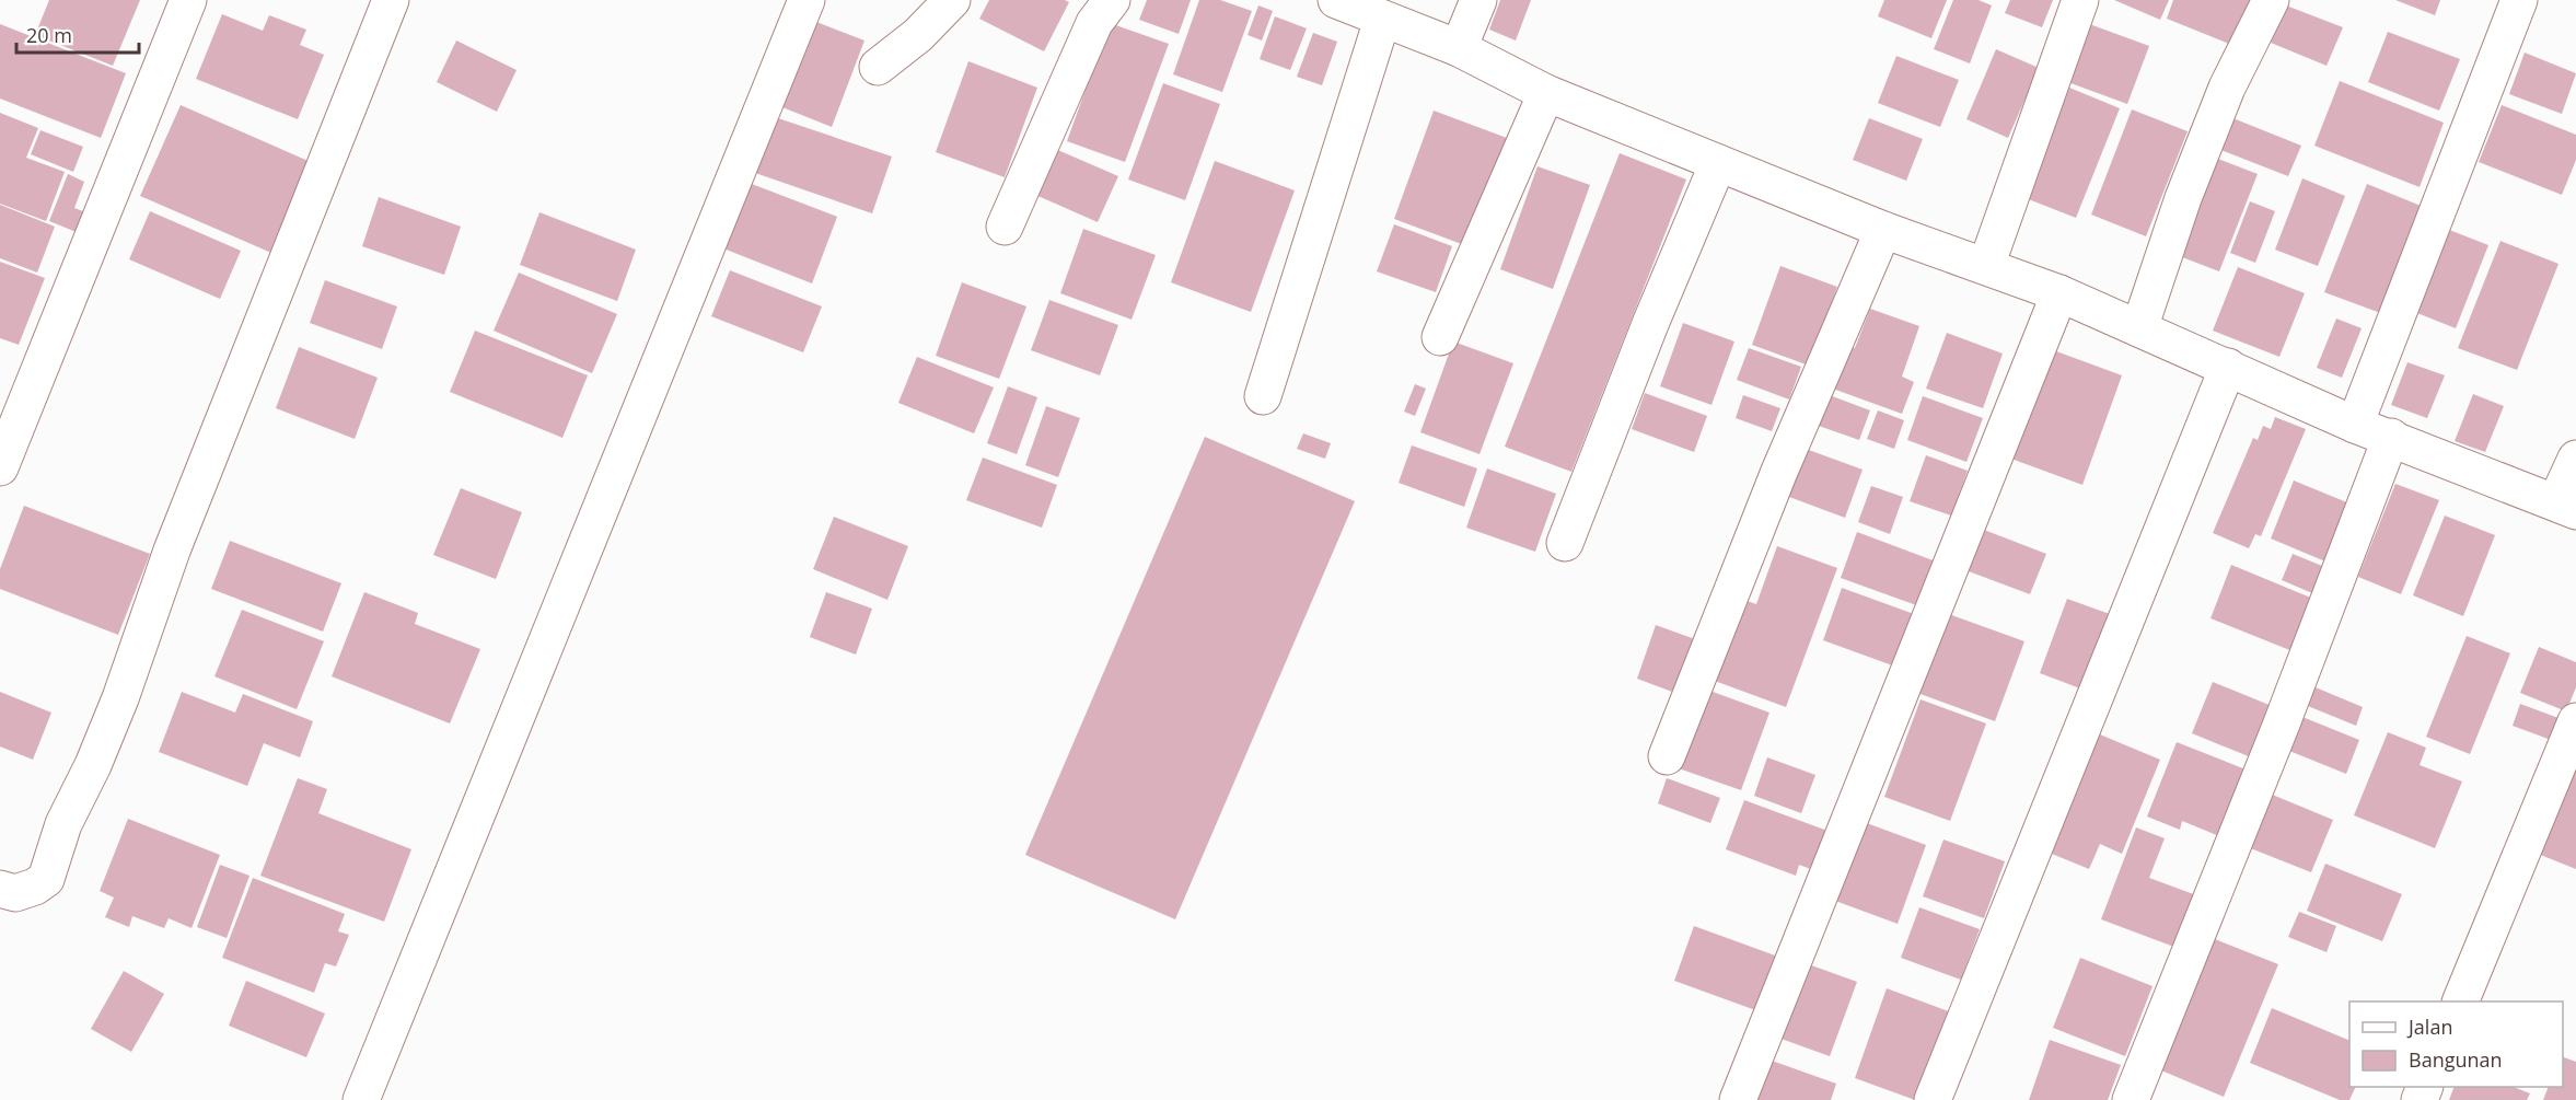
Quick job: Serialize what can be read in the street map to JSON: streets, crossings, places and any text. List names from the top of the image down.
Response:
{
  "legend": ["Jalan", "Bangunan"],
  "scale_bar": "20 m"
}
